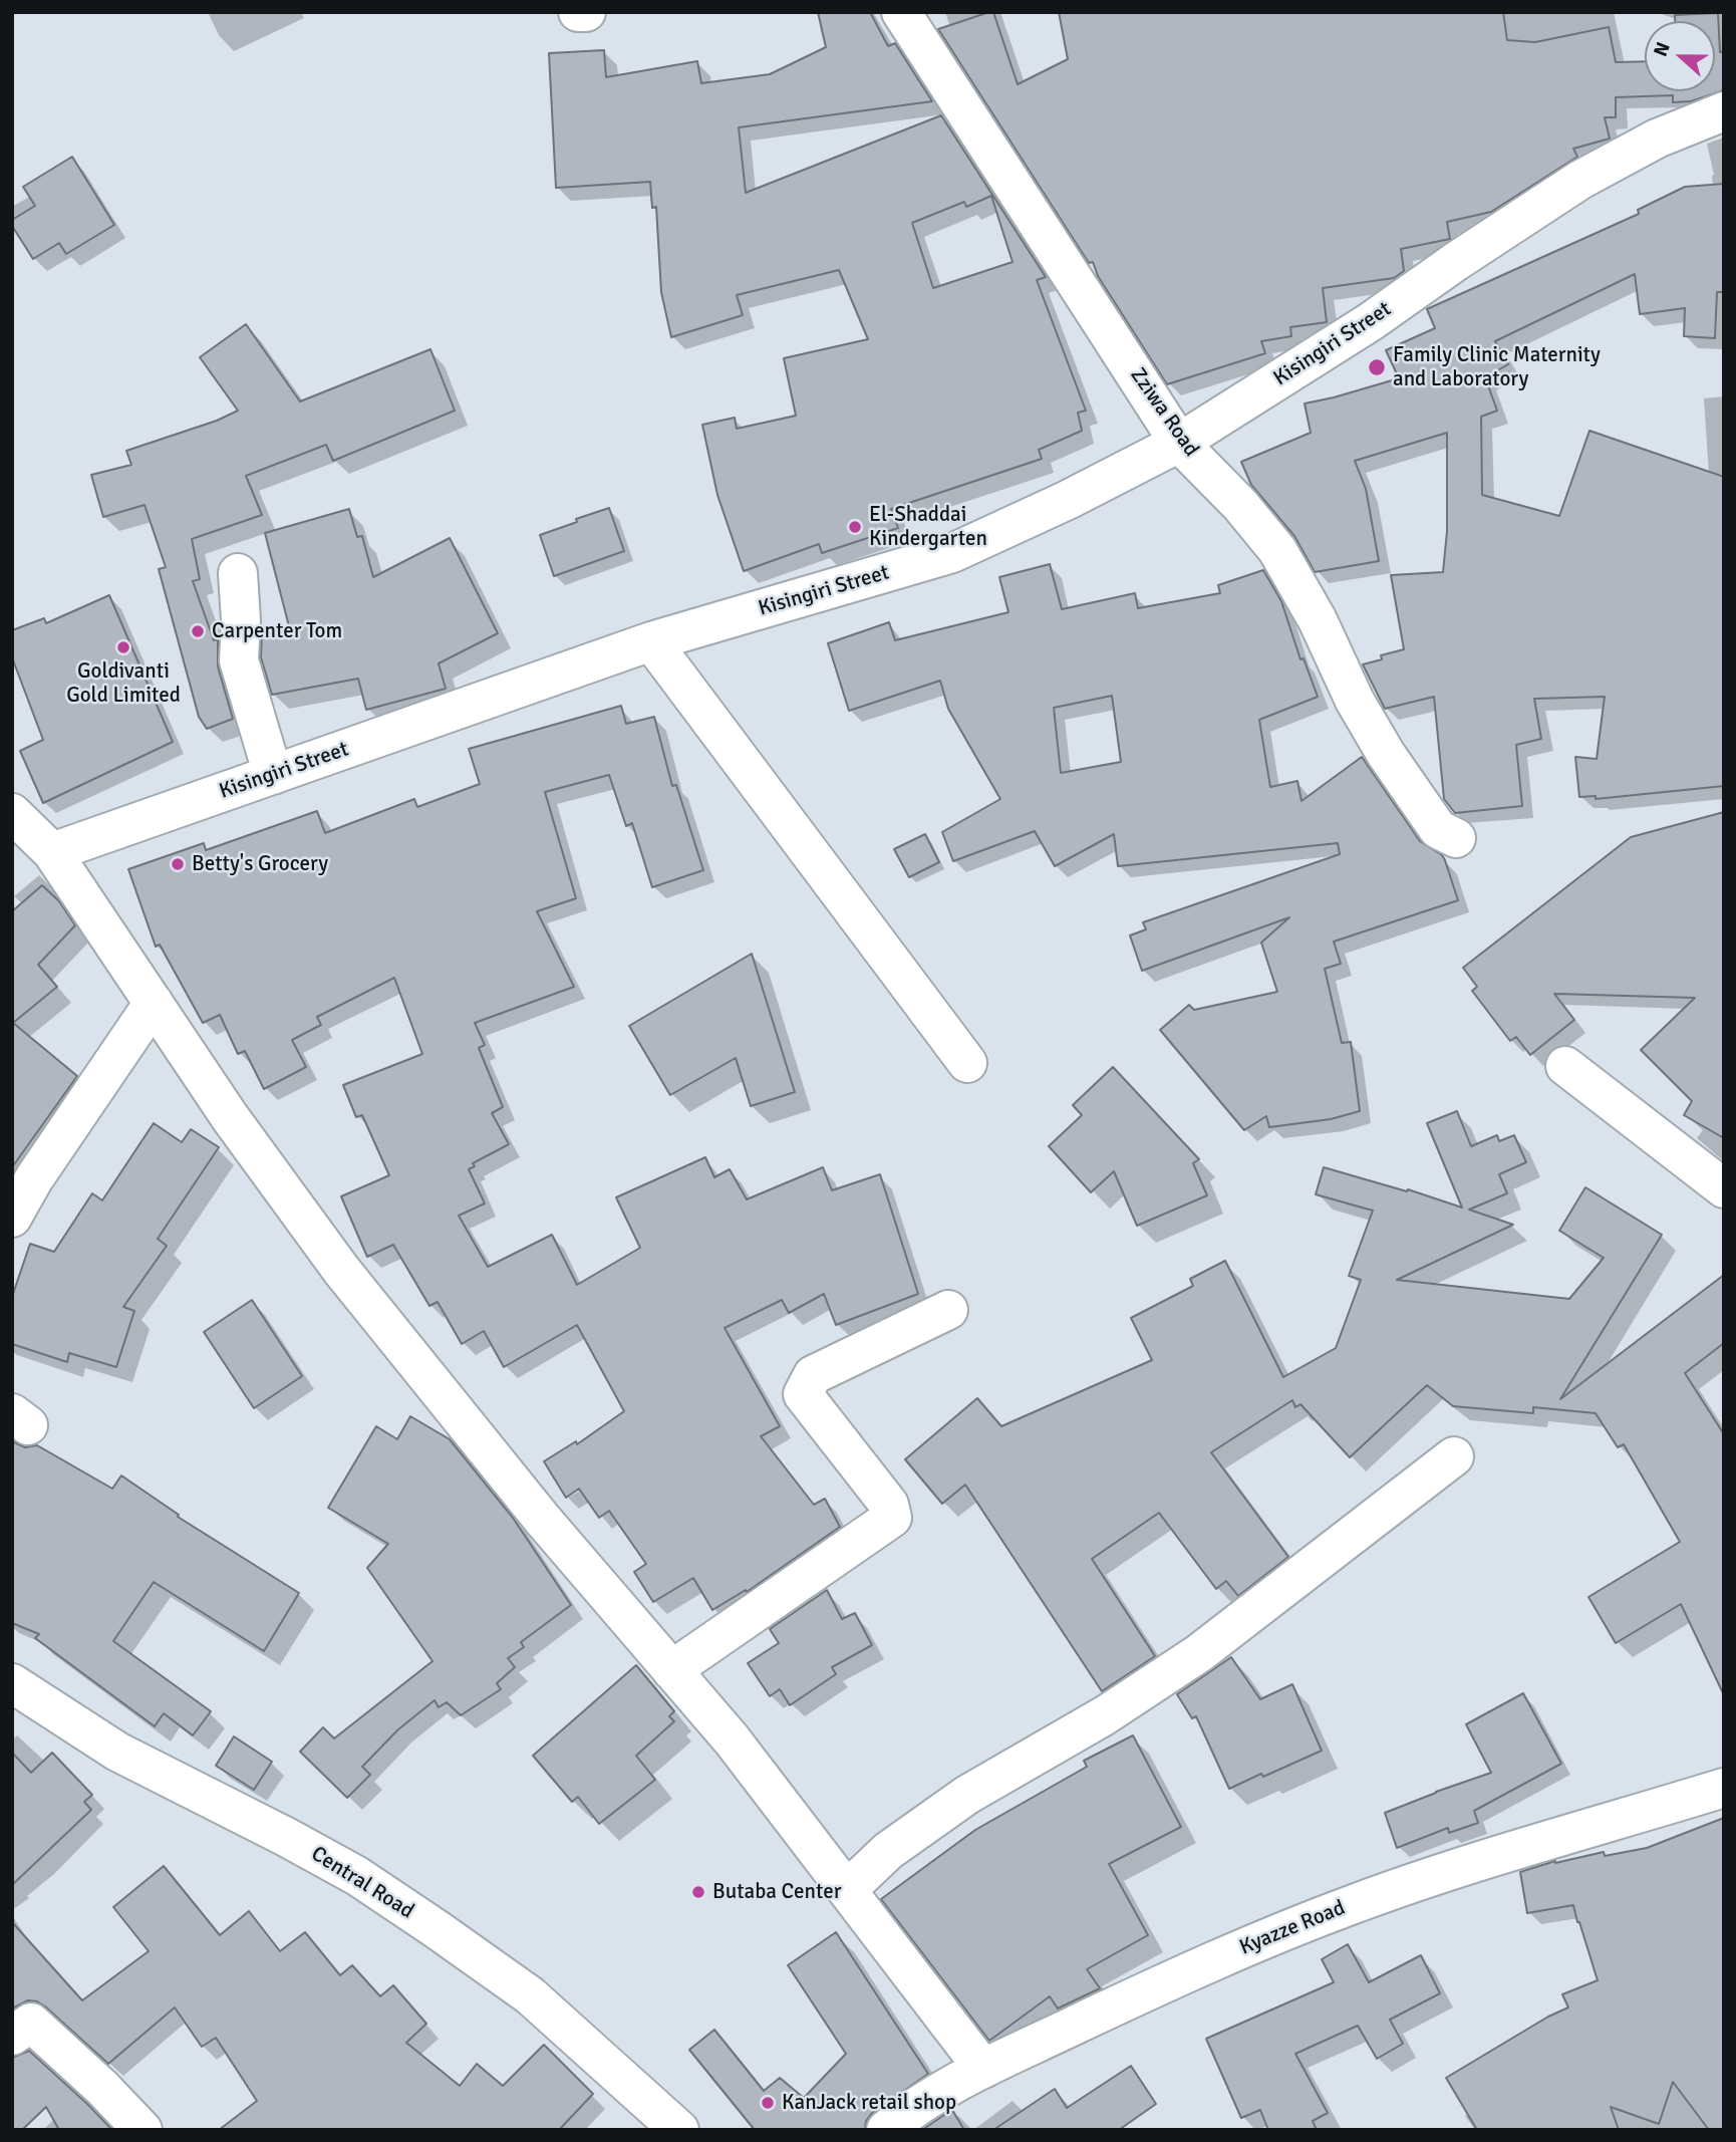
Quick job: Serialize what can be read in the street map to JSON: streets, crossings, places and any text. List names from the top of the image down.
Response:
{
  "streets": {
    "street": [
      "Kisingiri Street",
      "Zziwa Road",
      "Central Road",
      "Kyazze Road"
    ]
  },
  "crossings": [
    ["Kisingiri Street", "Zziwa Road"]
  ],
  "places": [
    "Family Clinic Maternity and Laboratory",
    "El-Shaddai Kindergarten",
    "Carpenter Tom",
    "Goldivanti Gold Limited",
    "Betty's Grocery",
    "Butaba Center",
    "KanJack retail shop"
  ],
  "north": "left"
}
